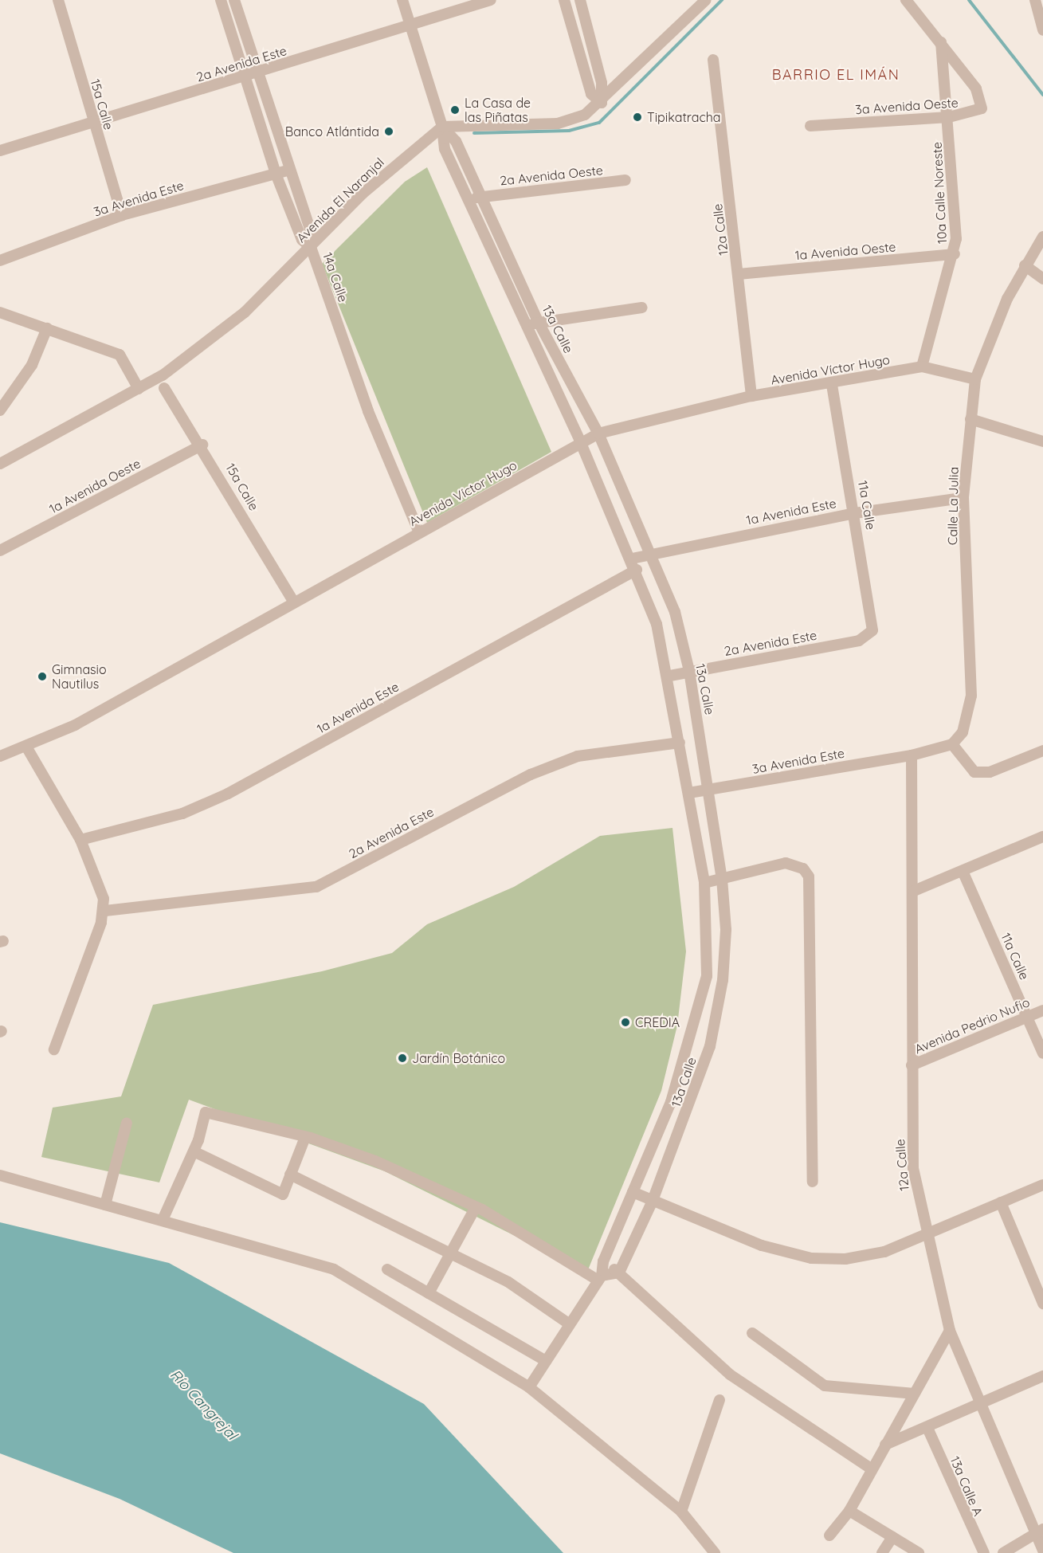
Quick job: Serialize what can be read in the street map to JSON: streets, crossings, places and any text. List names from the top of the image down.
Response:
{
  "streets": {
    "street": [
      "2a Avenida Este",
      "15a Calle",
      "3a Avenida Oeste",
      "2a Avenida Oeste",
      "10a Calle Noreste",
      "3a Avenida Este",
      "Avenida El Naranjal",
      "12a Calle",
      "1a Avenida Oeste",
      "14a Calle",
      "13a Calle",
      "Avenida Víctor Hugo",
      "11a Calle",
      "Calle La Julia",
      "1a Avenida Este",
      "Avenida Pedrio Nufio",
      "13a Calle A"
    ]
  },
  "crossings": [
    ["2a Avenida Este", "15a Calle"],
    ["2a Avenida Este", "14a Calle"],
    ["2a Avenida Este", "13a Calle"],
    ["2a Avenida Este", "11a Calle"],
    ["15a Calle", "3a Avenida Este"],
    ["15a Calle", "1a Avenida Oeste"],
    ["15a Calle", "Avenida Víctor Hugo"],
    ["3a Avenida Oeste", "10a Calle Noreste"],
    ["2a Avenida Oeste", "13a Calle"],
    ["10a Calle Noreste", "1a Avenida Oeste"],
    ["10a Calle Noreste", "Avenida Víctor Hugo"],
    ["3a Avenida Este", "12a Calle"],
    ["3a Avenida Este", "14a Calle"],
    ["3a Avenida Este", "13a Calle"],
    ["Avenida El Naranjal", "14a Calle"],
    ["Avenida El Naranjal", "13a Calle"],
    ["12a Calle", "1a Avenida Oeste"],
    ["12a Calle", "Avenida Víctor Hugo"],
    ["12a Calle", "Avenida Pedrio Nufio"],
    ["14a Calle", "Avenida Víctor Hugo"],
    ["13a Calle", "Avenida Víctor Hugo"],
    ["13a Calle", "1a Avenida Este"],
    ["Avenida Víctor Hugo", "11a Calle"],
    ["Avenida Víctor Hugo", "Calle La Julia"],
    ["11a Calle", "1a Avenida Este"],
    ["11a Calle", "Avenida Pedrio Nufio"]
  ],
  "districts": ["BARRIO EL IMÁN"],
  "water": ["Río Cangrejal"],
  "places": [
    "La Casa de las Piñatas",
    "Tipikatracha",
    "Banco Atlántida",
    "Gimnasio Nautilus",
    "CREDIA",
    "Jardín Botánico"
  ]
}
